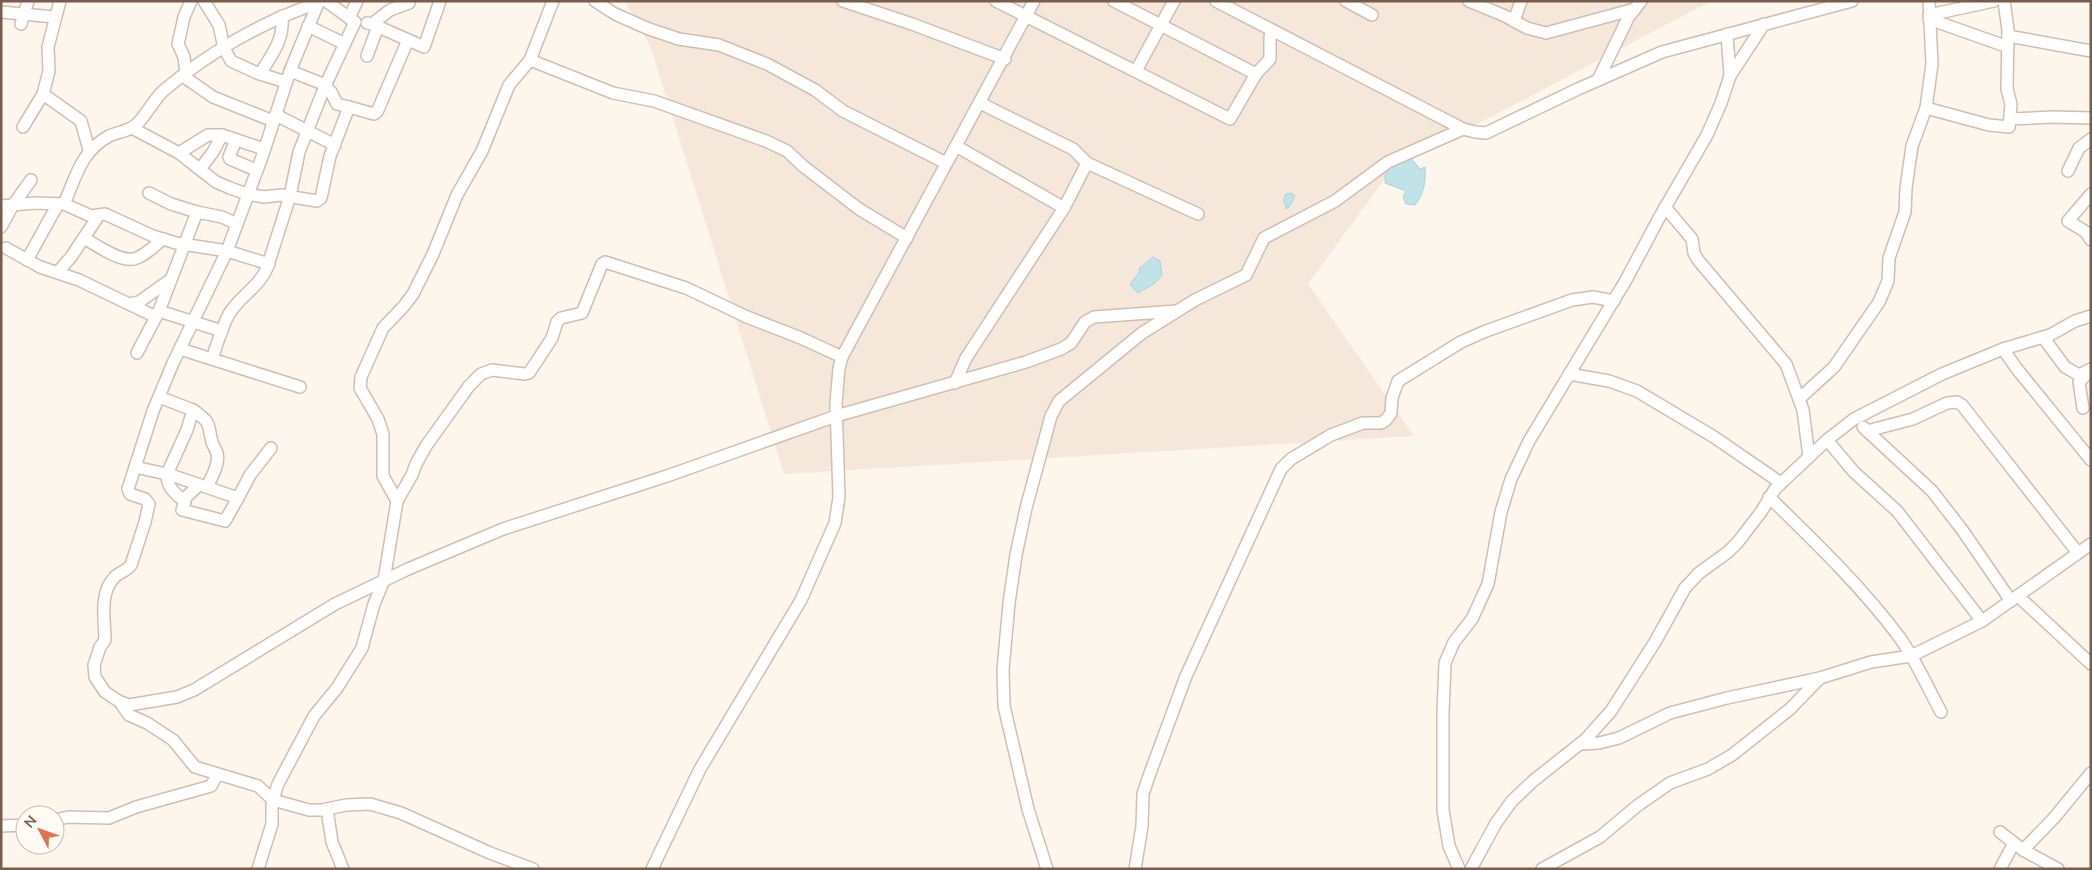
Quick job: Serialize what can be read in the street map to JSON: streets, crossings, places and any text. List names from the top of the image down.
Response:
{
  "north": "top left"
}
